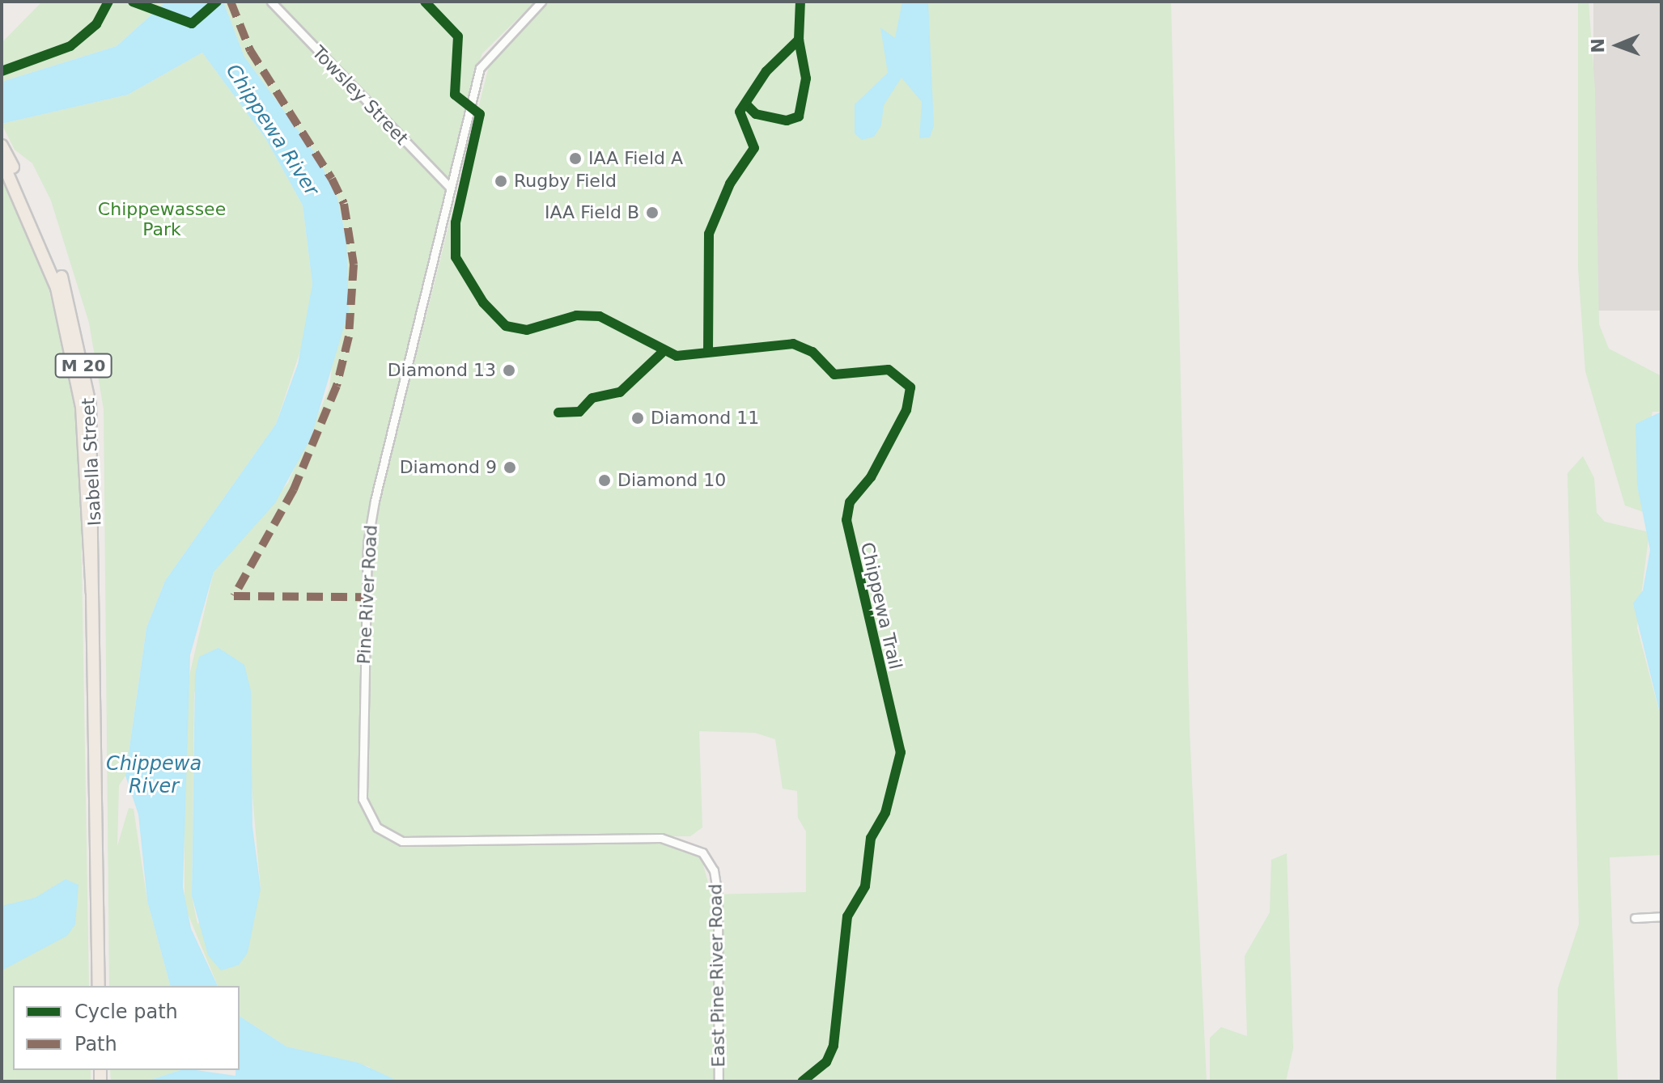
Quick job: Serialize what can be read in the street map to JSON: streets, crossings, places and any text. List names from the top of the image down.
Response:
{
  "streets": {
    "highway": ["M 20", "Isabella Street"],
    "street": ["Towsley Street", "Pine River Road", "East Pine River Road"],
    "cycle path": ["Chippewa Trail"]
  },
  "crossings": [
    ["Towsley Street", "Pine River Road"],
    ["Pine River Road", "East Pine River Road"]
  ],
  "water": ["Chippewa River"],
  "parks": ["Chippewassee Park"],
  "places": [
    "IAA Field A",
    "Rugby Field",
    "IAA Field B",
    "Diamond 13",
    "Diamond 11",
    "Diamond 9",
    "Diamond 10"
  ],
  "legend": ["Cycle path", "Path"],
  "north": "left"
}
